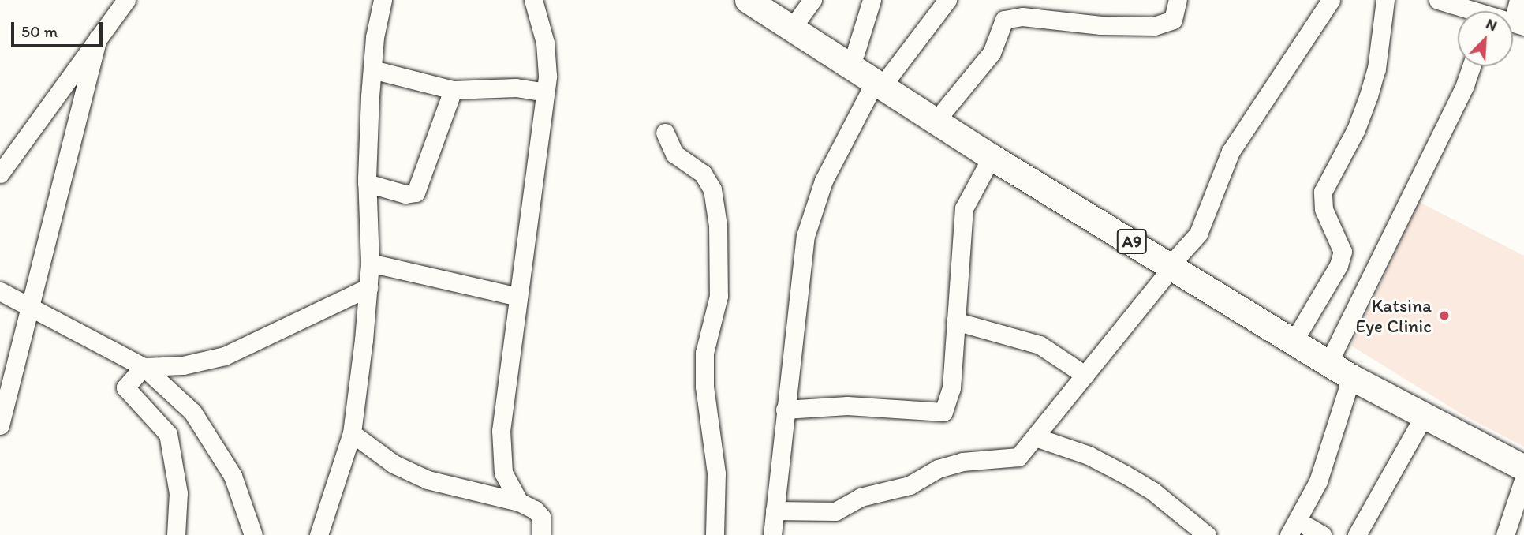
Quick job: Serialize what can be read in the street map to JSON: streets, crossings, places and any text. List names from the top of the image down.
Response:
{
  "streets": {
    "highway": ["A9"]
  },
  "places": ["Katsina Eye Clinic"],
  "scale_bar": "50 m",
  "north": "top right"
}
